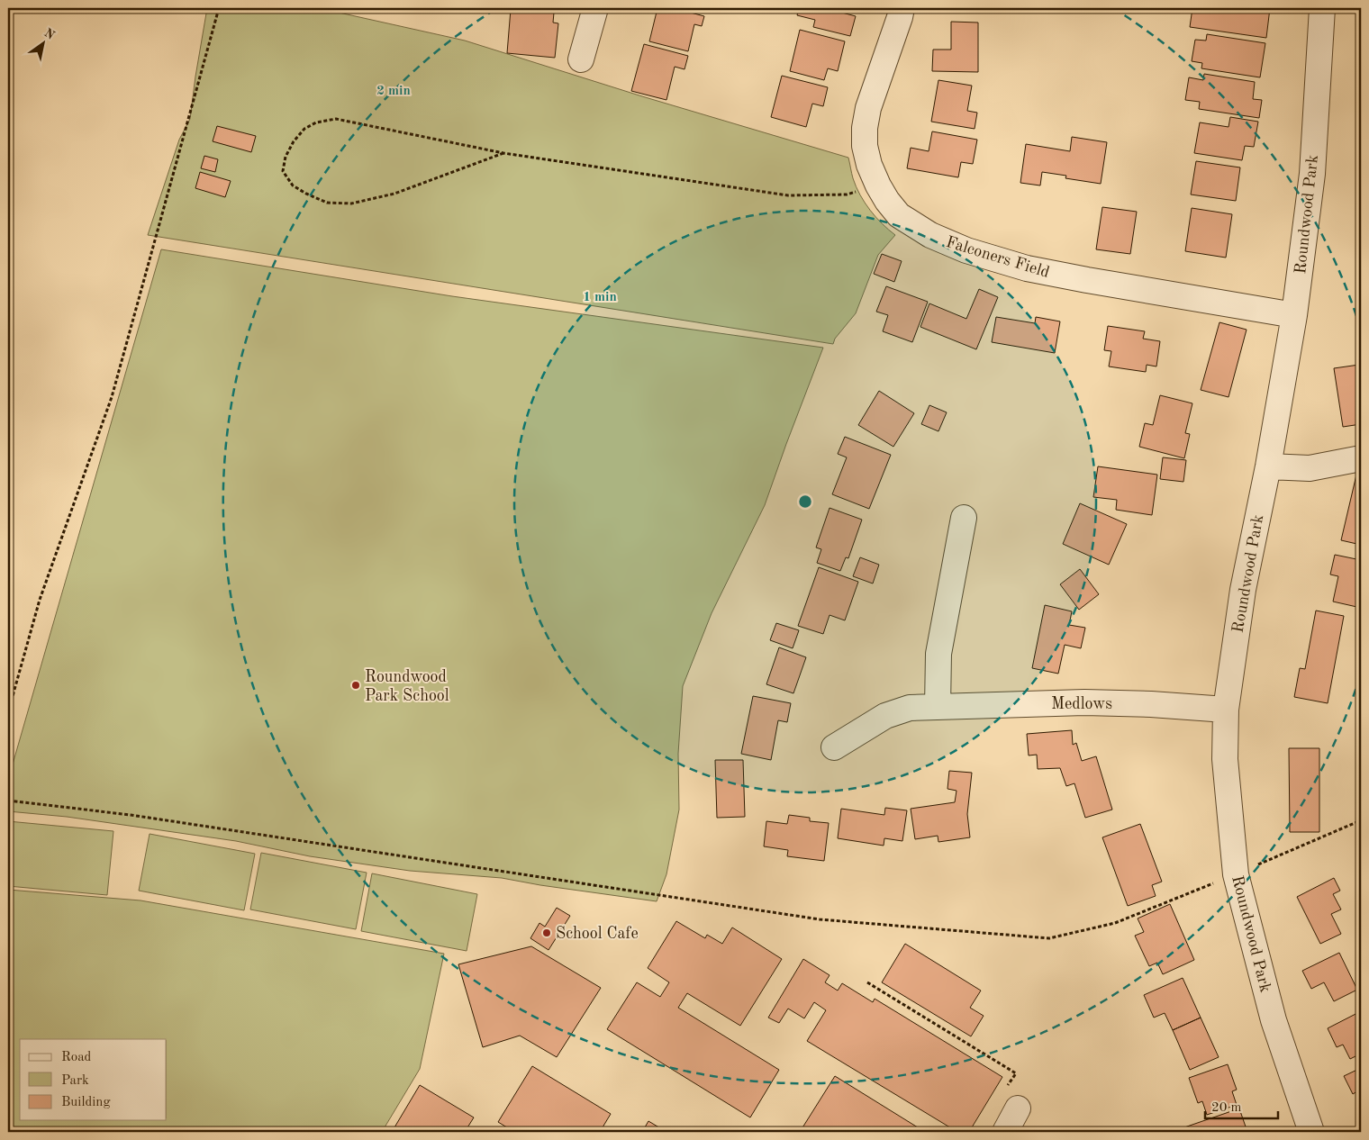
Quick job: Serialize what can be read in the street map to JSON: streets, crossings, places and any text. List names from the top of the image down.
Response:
{
  "streets": {
    "street": ["Roundwood Park", "Falconers Field", "Medlows"]
  },
  "crossings": [
    ["Roundwood Park", "Falconers Field"],
    ["Roundwood Park", "Medlows"]
  ],
  "places": ["Roundwood Park School", "School Cafe"],
  "legend": ["Road", "Park", "Building"],
  "scale_bar": "20 m",
  "north": "top right",
  "rings": ["2 min", "1 min"]
}
